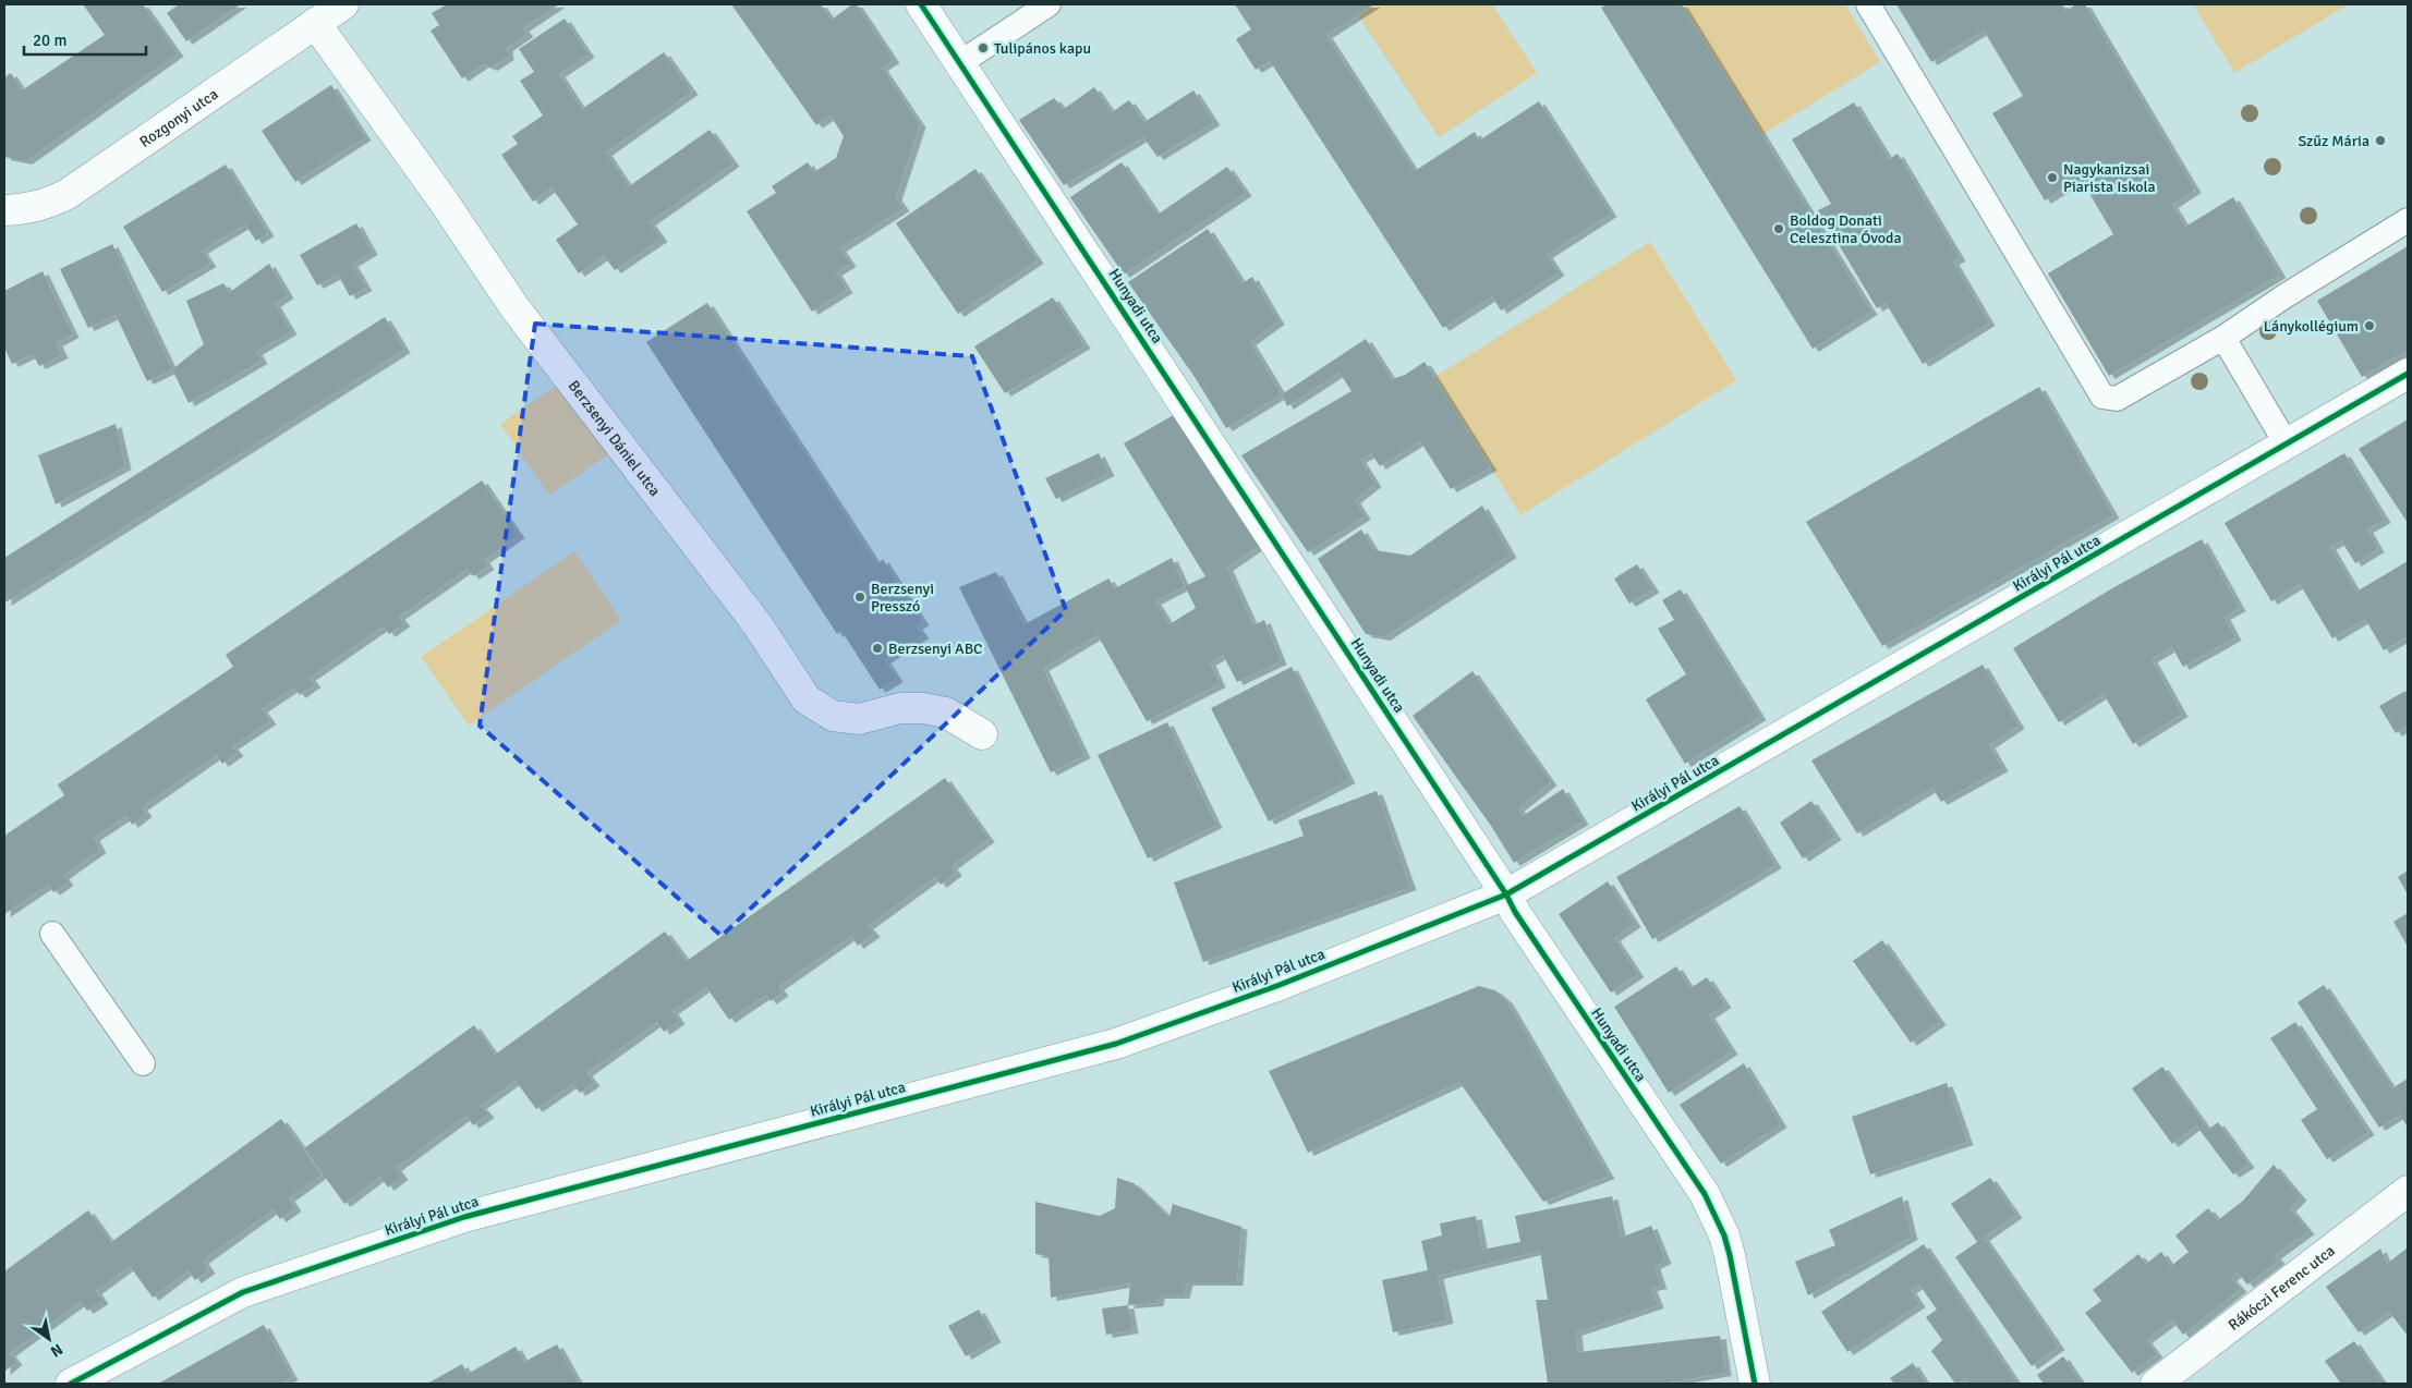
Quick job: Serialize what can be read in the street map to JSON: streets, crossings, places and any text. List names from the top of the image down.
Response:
{
  "streets": {
    "street": [
      "Rozgonyi utca",
      "Hunyadi utca",
      "Berzsenyi Dániel utca",
      "Királyi Pál utca",
      "Rákóczi Ferenc utca"
    ]
  },
  "crossings": [
    ["Rozgonyi utca", "Berzsenyi Dániel utca"],
    ["Hunyadi utca", "Királyi Pál utca"]
  ],
  "places": [
    "Tulipános kapu",
    "Szűz Mária",
    "Nagykanizsai Piarista Iskola",
    "Boldog Donati Celesztina Óvoda",
    "Lánykollégium",
    "Berzsenyi Presszó",
    "Berzsenyi ABC"
  ],
  "scale_bar": "20 m",
  "north": "bottom right"
}
